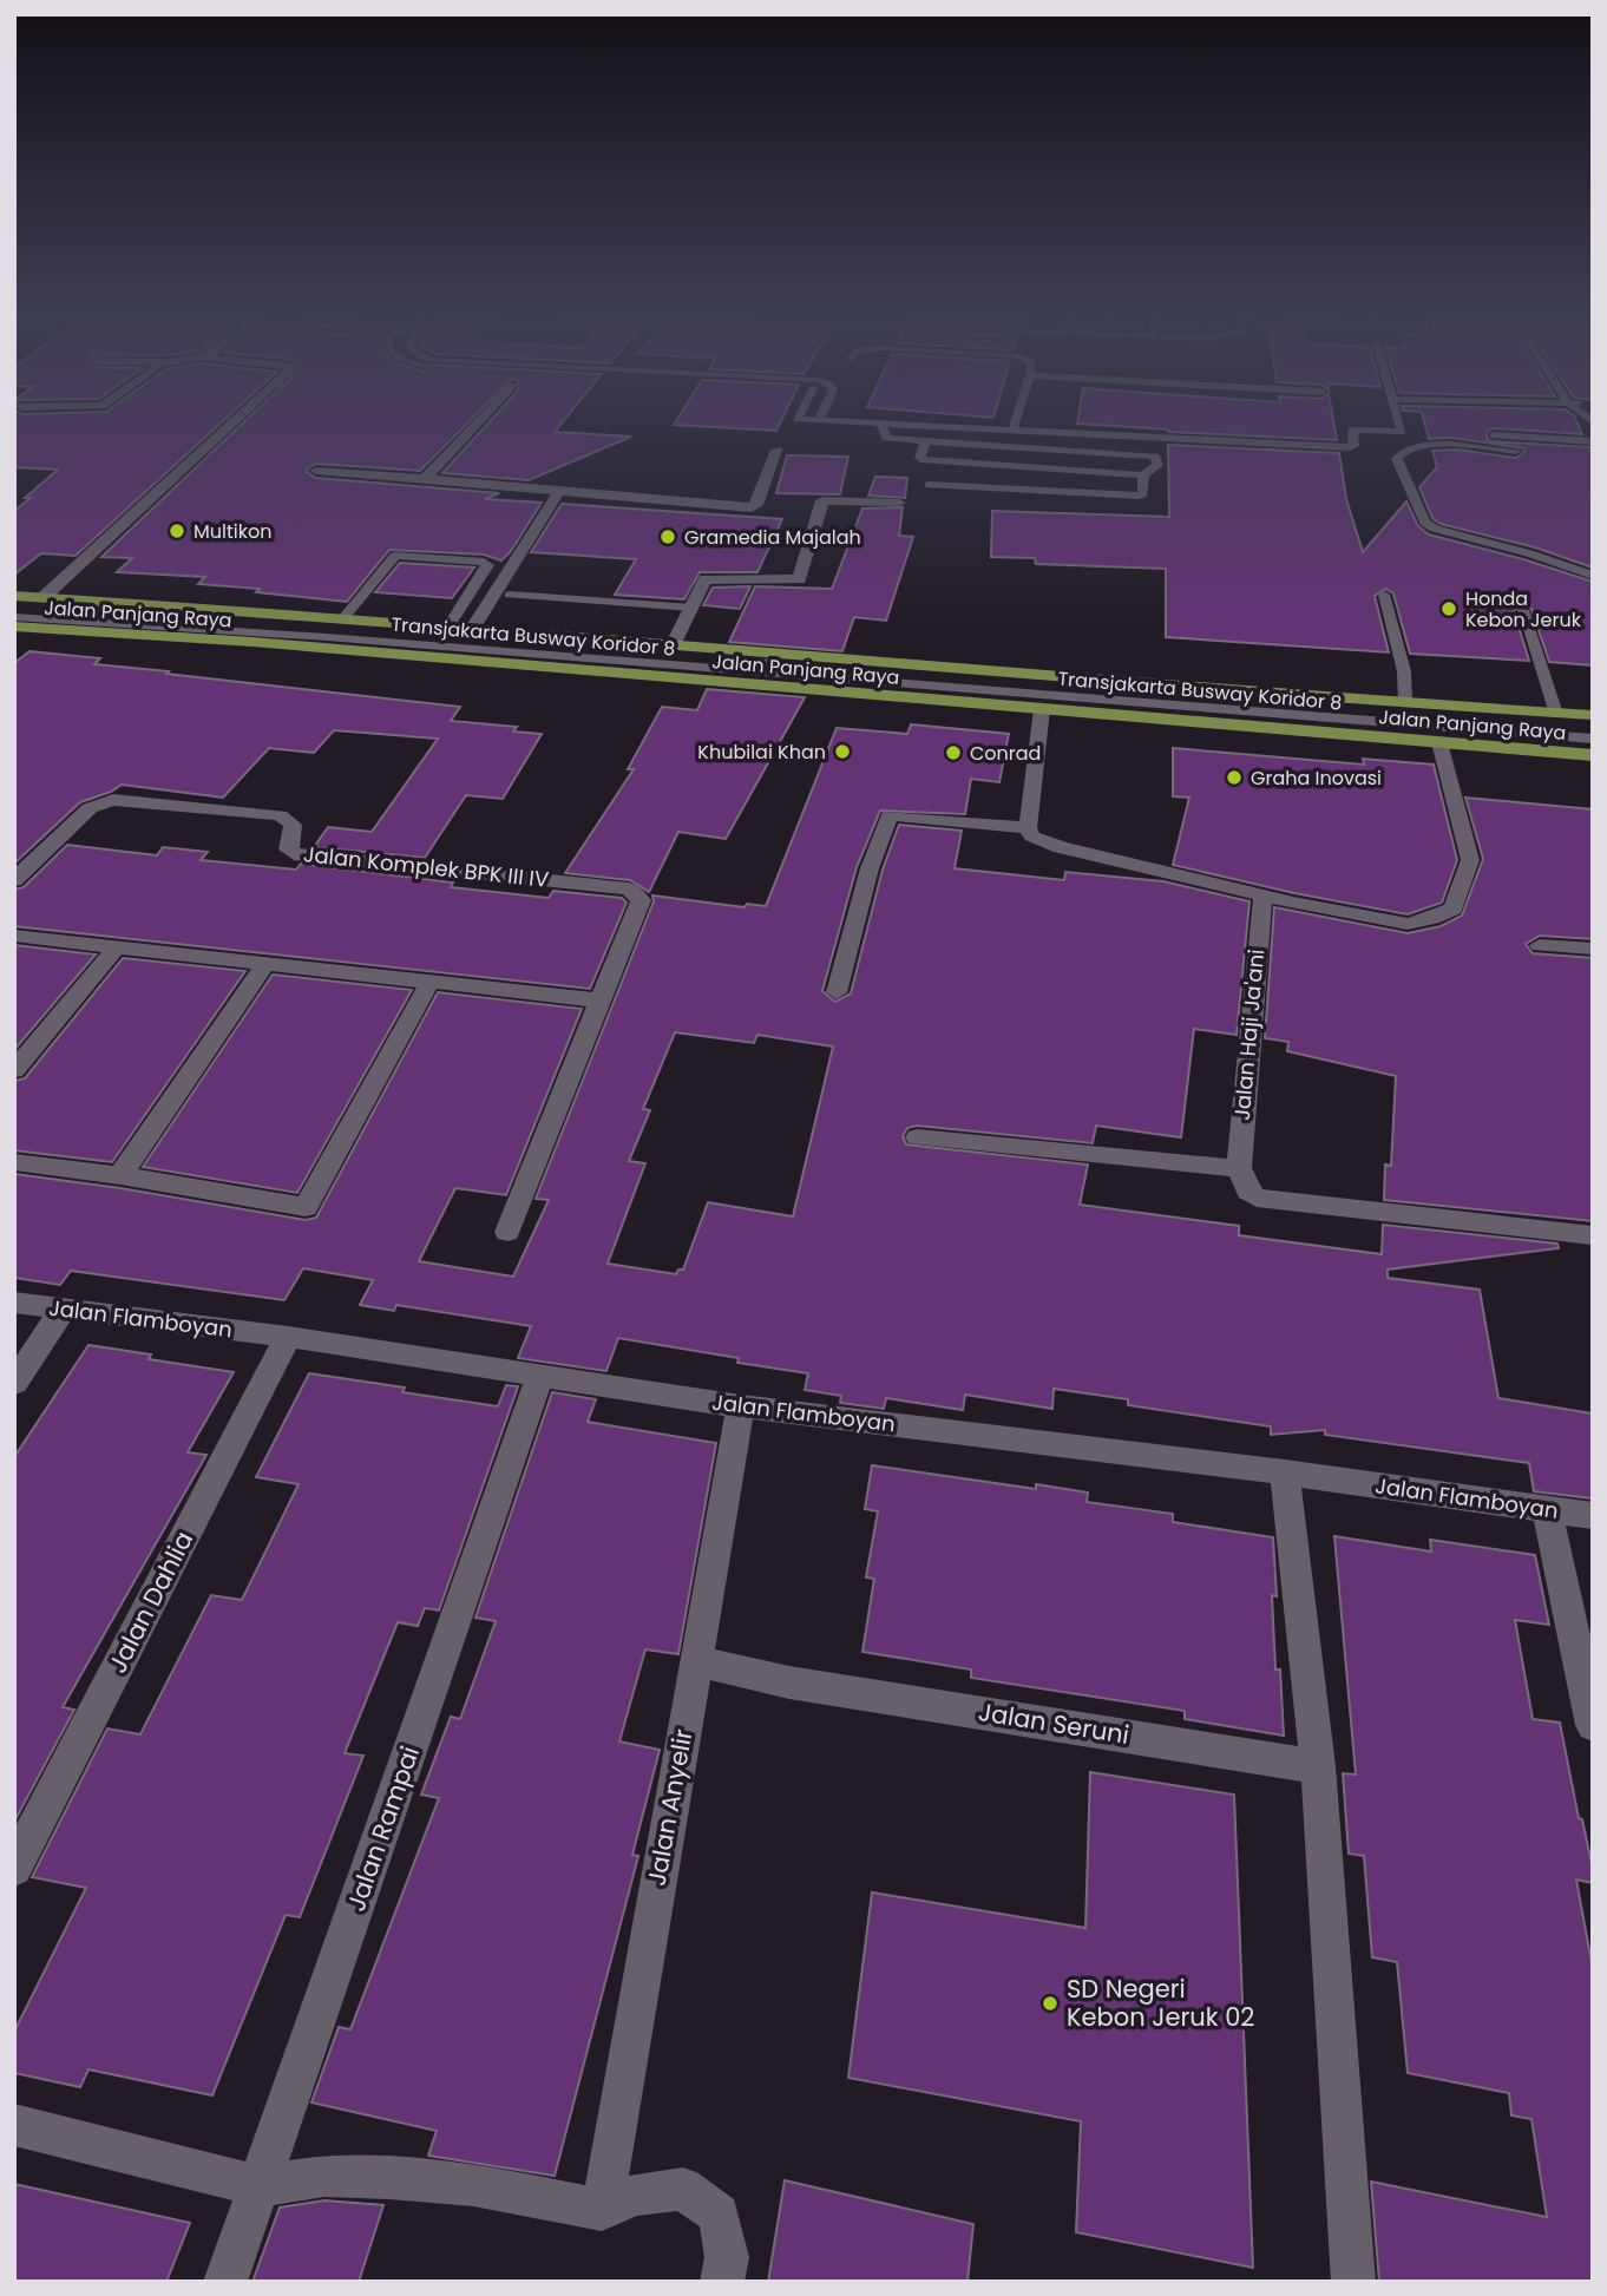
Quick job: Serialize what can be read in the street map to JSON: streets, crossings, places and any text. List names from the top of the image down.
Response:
{
  "streets": {
    "main road": ["Jalan Panjang Raya"],
    "street": [
      "Jalan Komplek BPK III IV",
      "Jalan Haji Ja'ani",
      "Jalan Flamboyan",
      "Jalan Dahlia",
      "Jalan Seruni",
      "Jalan Anyelir",
      "Jalan Rampai"
    ],
    "lane": ["Transjakarta Busway Koridor 8"]
  },
  "crossings": [
    ["Jalan Flamboyan", "Jalan Dahlia"],
    ["Jalan Flamboyan", "Jalan Anyelir"],
    ["Jalan Flamboyan", "Jalan Rampai"],
    ["Jalan Seruni", "Jalan Anyelir"]
  ],
  "places": [
    "Multikon",
    "Gramedia Majalah",
    "Honda Kebon Jeruk",
    "Khubilai Khan",
    "Conrad",
    "Graha Inovasi",
    "SD Negeri Kebon Jeruk 02"
  ]
}
